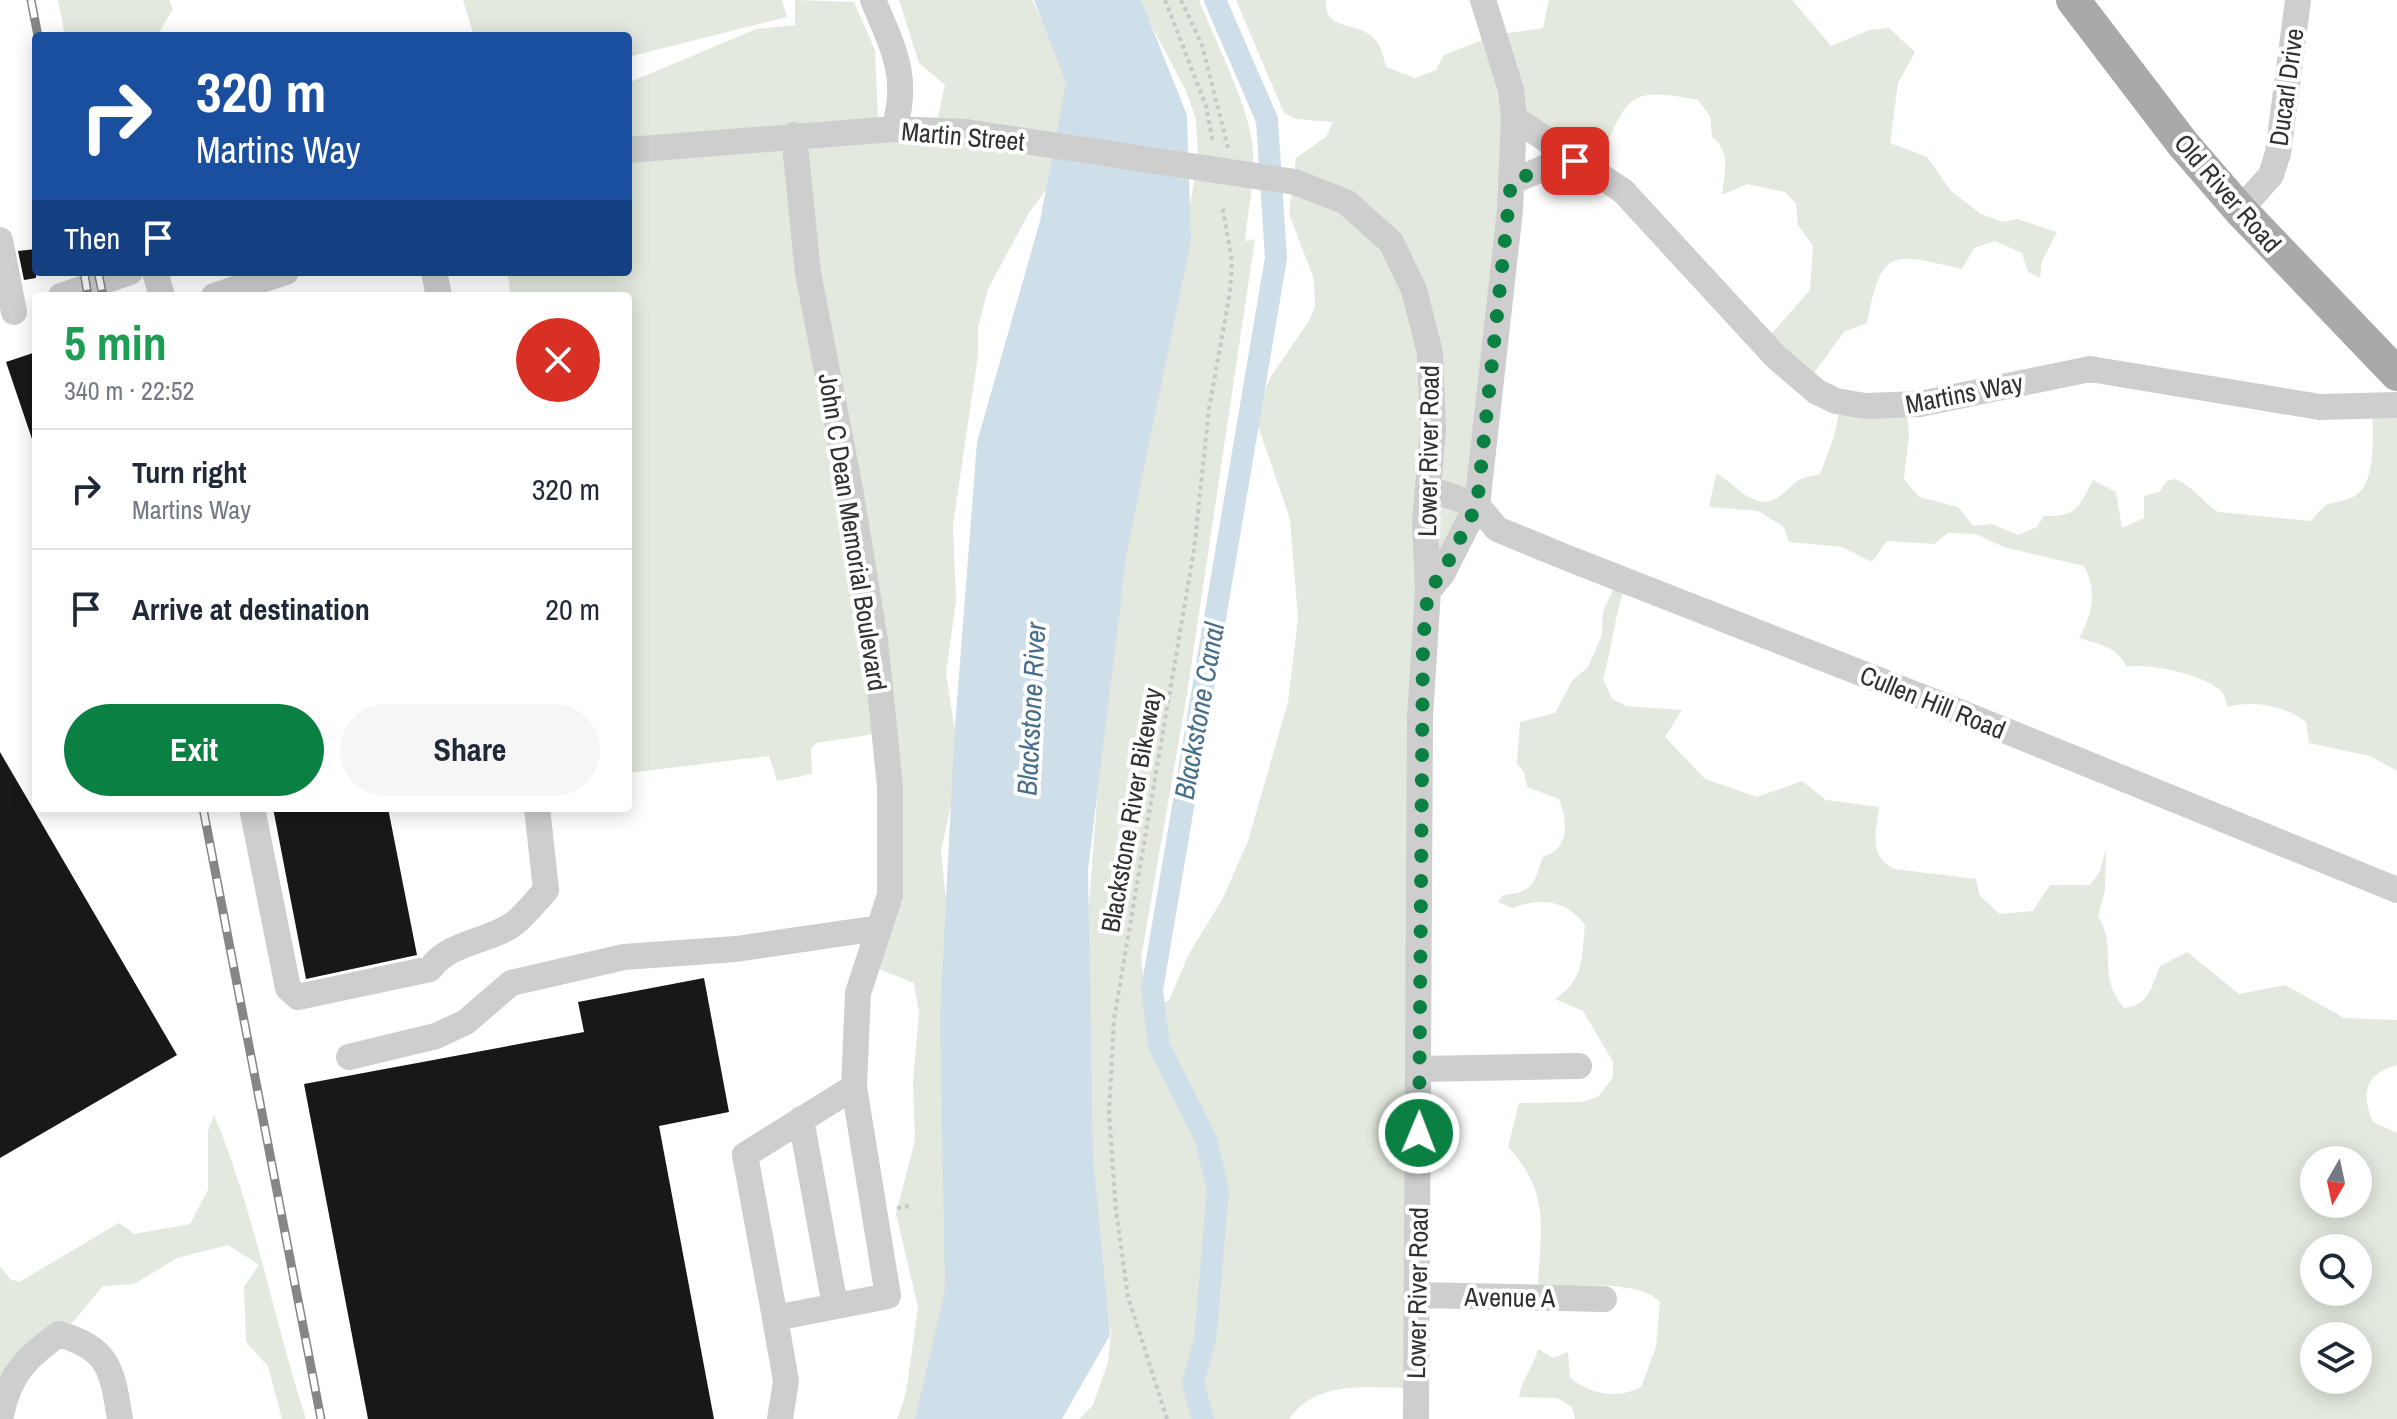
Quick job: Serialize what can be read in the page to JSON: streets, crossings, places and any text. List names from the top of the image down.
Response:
{
  "streets": {
    "main road": ["Old River Road"],
    "street": [
      "Ducarl Drive",
      "Martin Street",
      "Martins Way",
      "Lower River Road",
      "John C Dean Memorial Boulevard",
      "Cullen Hill Road",
      "Avenue A"
    ],
    "path": ["Blackstone River Bikeway"]
  },
  "crossings": [
    ["Ducarl Drive", "Old River Road"],
    ["Martin Street", "Lower River Road"],
    ["Martin Street", "John C Dean Memorial Boulevard"],
    ["Martins Way", "Lower River Road"],
    ["Lower River Road", "Cullen Hill Road"],
    ["Lower River Road", "Avenue A"]
  ],
  "water": ["Blackstone River", "Blackstone Canal"],
  "north": "bottom",
  "page": {
    "turn": ["320 m", "Martins Way"],
    "then": "Then",
    "heading": ["5 min", "340 m · 22:52"],
    "list": [
      {
        "name": "Turn right",
        "note": "Martins Way",
        "value": "320 m"
      },
      {
        "name": "Arrive at destination",
        "value": "20 m"
      }
    ],
    "buttons": ["Exit", "Share"]
  }
}
